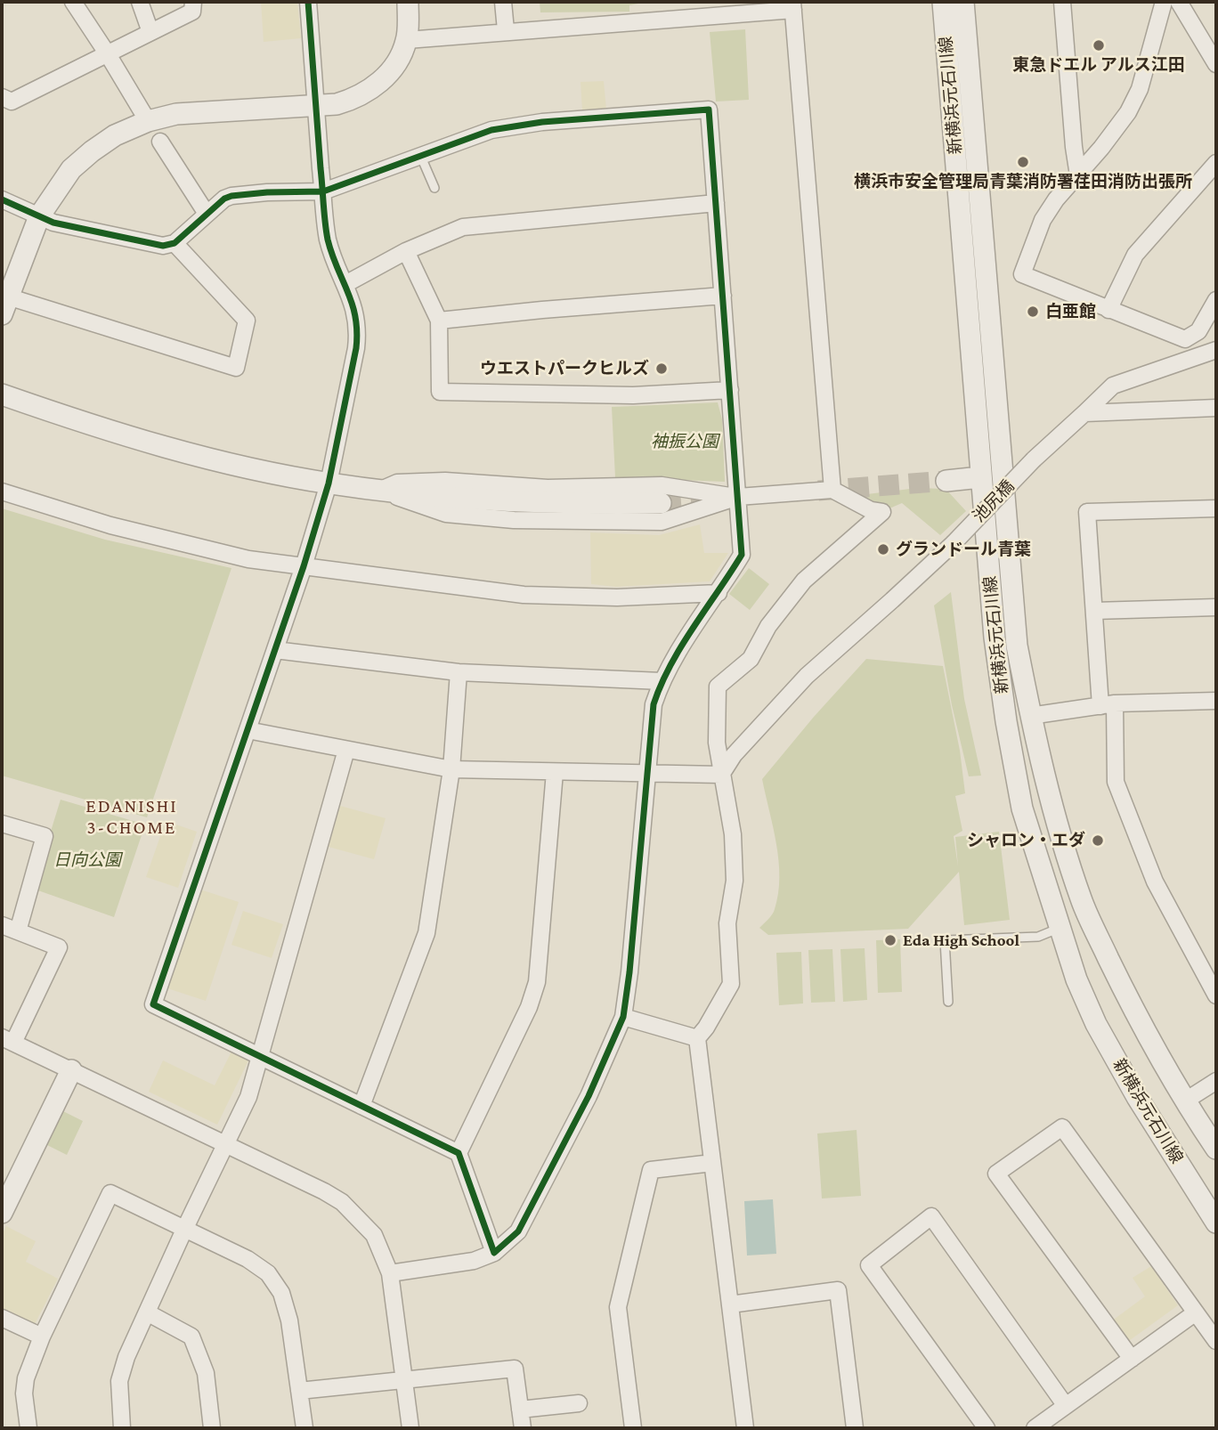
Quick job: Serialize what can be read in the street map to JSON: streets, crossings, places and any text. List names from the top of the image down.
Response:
{
  "streets": {
    "street": ["新横浜元石川線", "池尻橋"]
  },
  "districts": ["EDANISHI 3-CHOME"],
  "parks": ["袖振公園", "日向公園"],
  "places": [
    "東急ドエル アルス江田",
    "横浜市安全管理局青葉消防署荏田消防出張所",
    "白亜館",
    "ウエストパークヒルズ",
    "グランドール青葉",
    "シャロン・エダ",
    "Eda High School"
  ]
}
